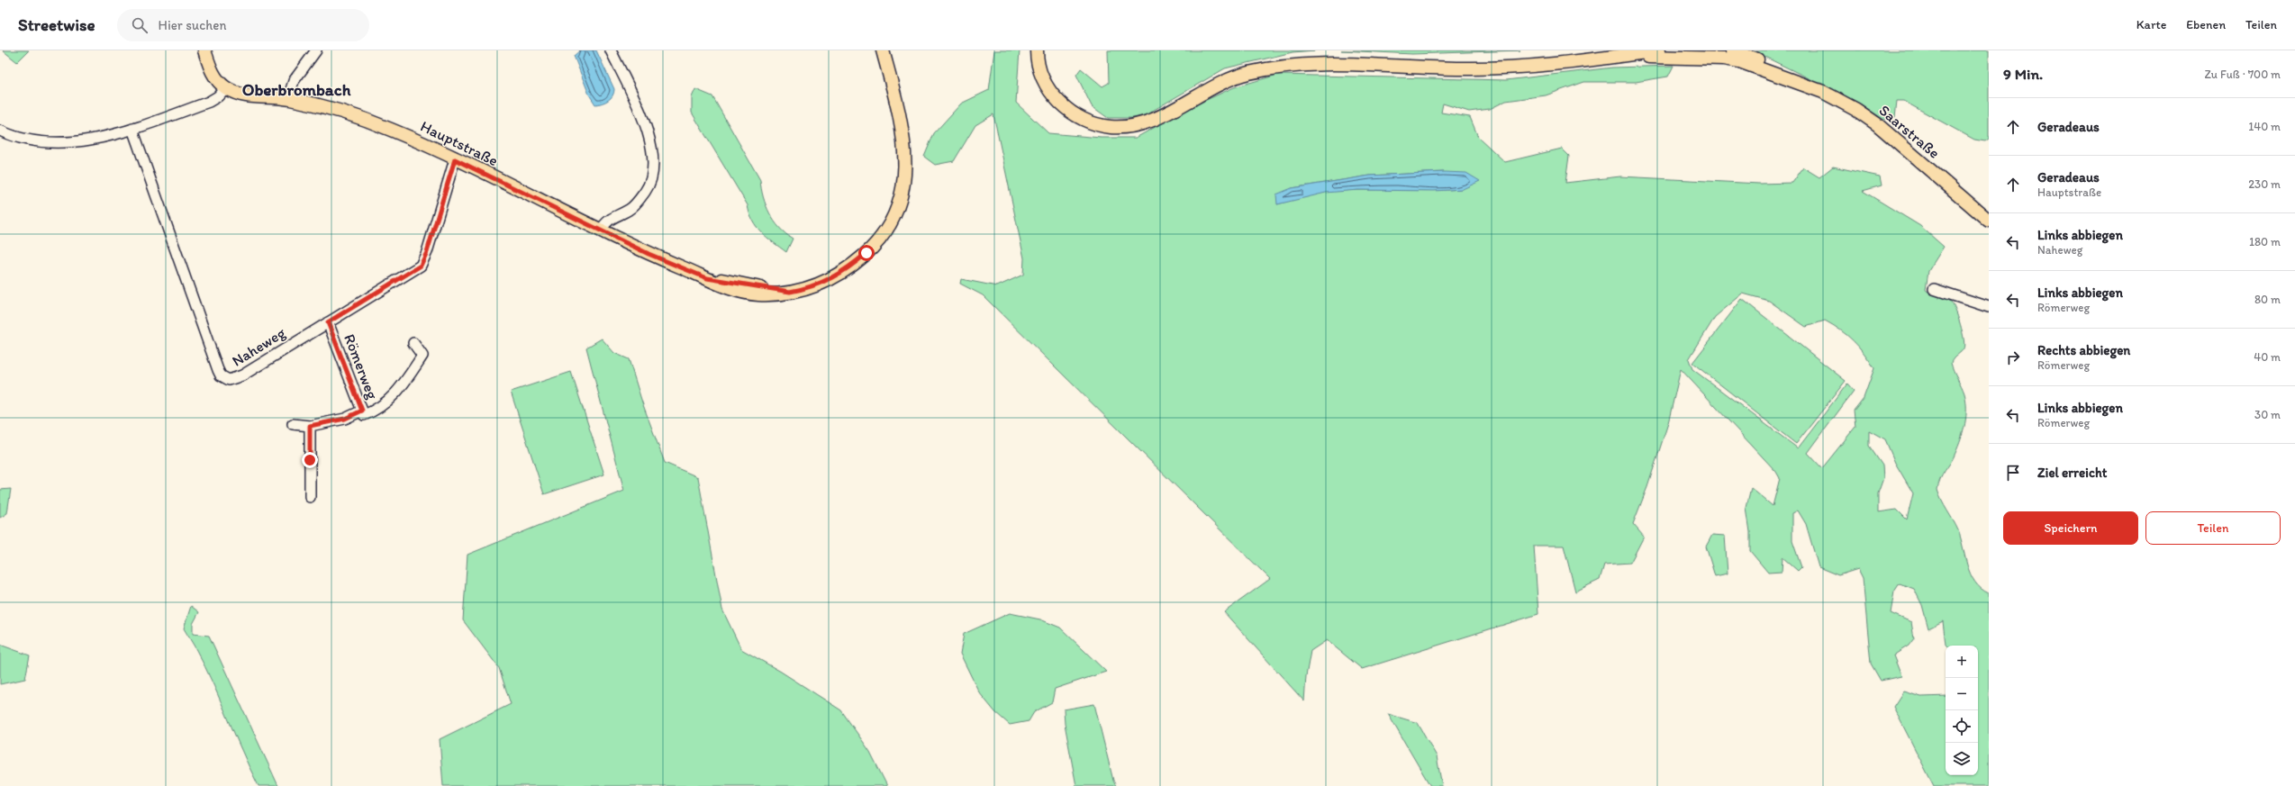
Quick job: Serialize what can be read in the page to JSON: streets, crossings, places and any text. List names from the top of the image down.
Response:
{
  "streets": {
    "main road": ["Saarstraße", "Hauptstraße"],
    "street": ["Naheweg", "Römerweg"]
  },
  "crossings": [
    ["Hauptstraße", "Naheweg"],
    ["Naheweg", "Römerweg"]
  ],
  "districts": ["Oberbrombach"],
  "page": {
    "header": "Streetwise",
    "search": "Hier suchen",
    "nav": ["Karte", "Ebenen", "Teilen"],
    "heading": ["9 Min.", "Zu Fuß · 700 m"],
    "list": [
      ["Geradeaus", "140 m"],
      ["Geradeaus", "Hauptstraße", "230 m"],
      ["Links abbiegen", "Naheweg", "180 m"],
      ["Links abbiegen", "Römerweg", "80 m"],
      ["Rechts abbiegen", "Römerweg", "40 m"],
      ["Links abbiegen", "Römerweg", "30 m"],
      "Ziel erreicht"
    ],
    "buttons": ["Speichern", "Teilen"],
    "map_buttons": ["+", "−"]
  }
}
